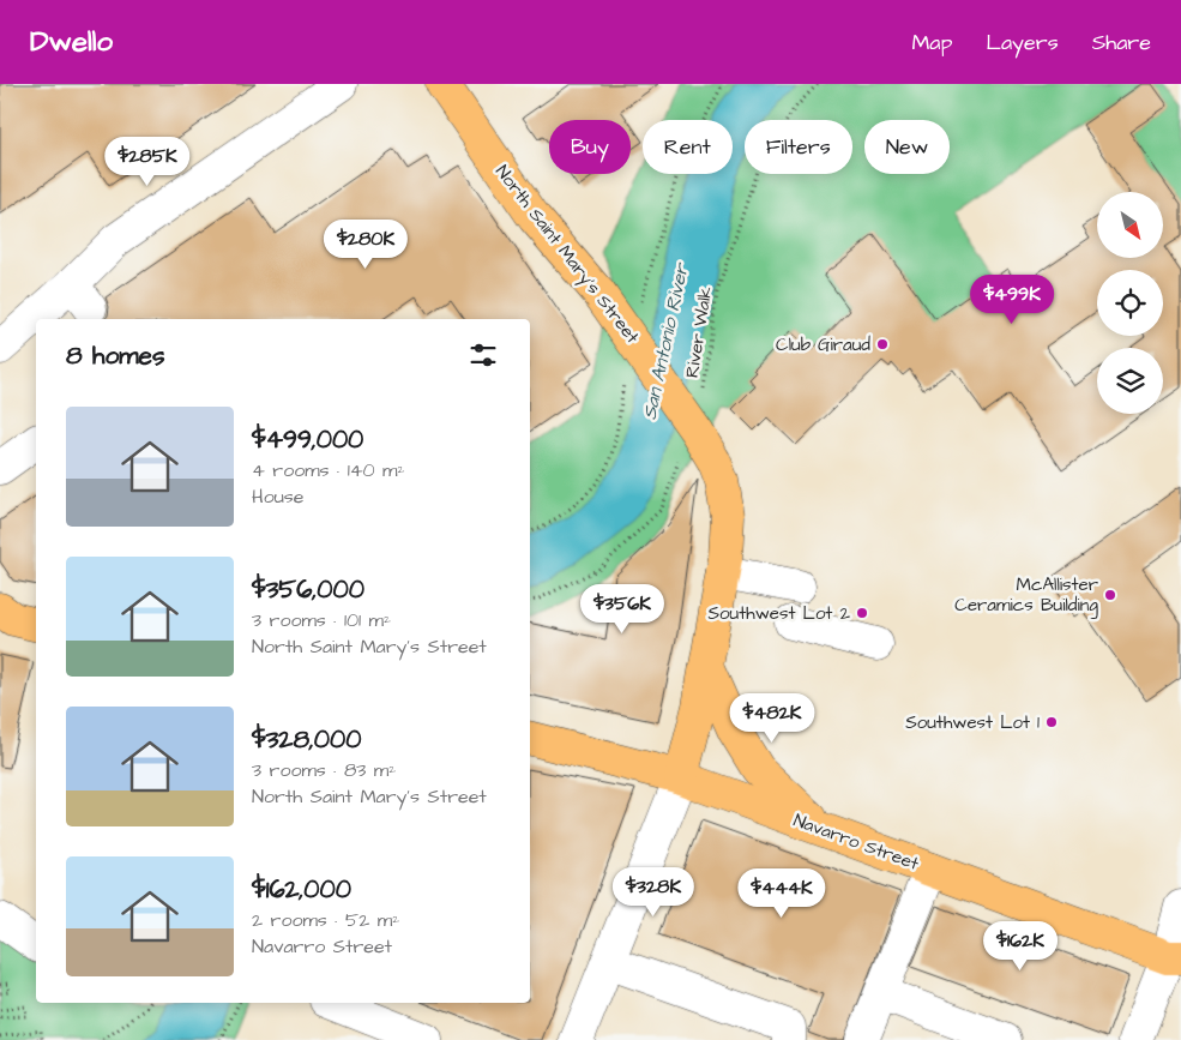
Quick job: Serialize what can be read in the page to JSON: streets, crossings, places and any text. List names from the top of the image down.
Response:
{
  "streets": {
    "main road": ["North Saint Mary's Street", "Navarro Street"],
    "path": ["River Walk"]
  },
  "crossings": [
    ["North Saint Mary's Street", "Navarro Street"]
  ],
  "water": ["San Antonio River"],
  "places": [
    "Club Giraud",
    "McAllister Ceramics Building",
    "Southwest Lot 2",
    "Southwest Lot 1"
  ],
  "north": "bottom right",
  "page": {
    "header": "Dwello",
    "nav": ["Map", "Layers", "Share"],
    "chip": [
      "Buy",
      "Rent",
      "Filters",
      "New"
    ],
    "price": [
      "$285K",
      "$280K",
      "$499K",
      "$356K",
      "$482K",
      "$328K",
      "$444K",
      "$162K"
    ],
    "heading": "8 homes",
    "list": [
      {
        "name": "$499,000",
        "note": "4 rooms · 140 m² · House"
      },
      {
        "name": "$356,000",
        "note": "3 rooms · 101 m² · North Saint Mary's Street"
      },
      {
        "name": "$328,000",
        "note": "3 rooms · 83 m² · North Saint Mary's Street"
      },
      {
        "name": "$162,000",
        "note": "2 rooms · 52 m² · Navarro Street"
      }
    ]
  }
}
